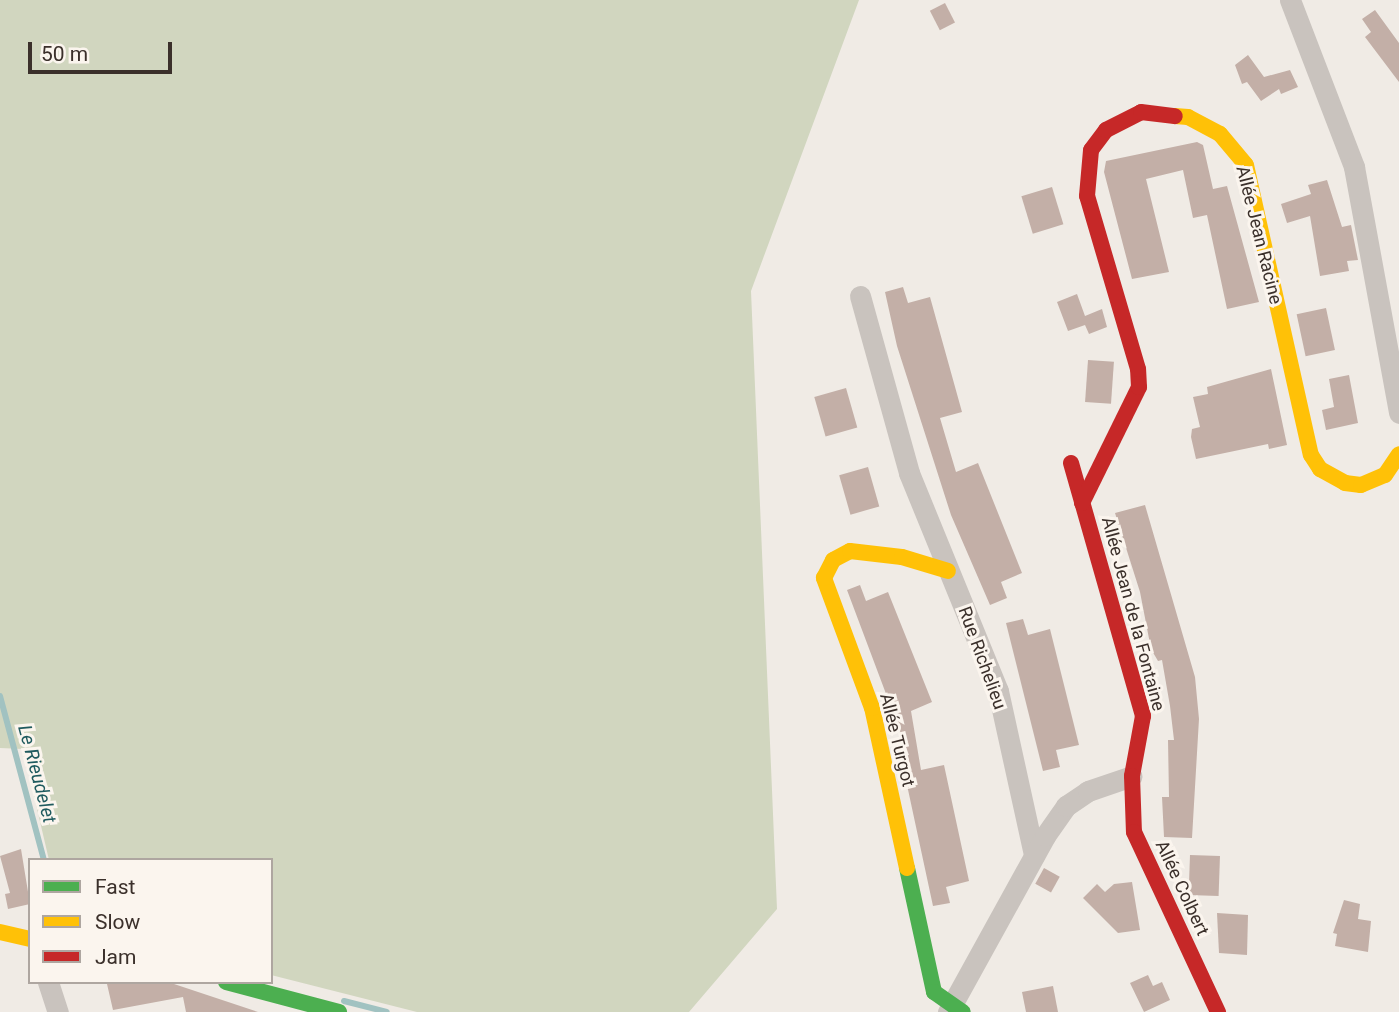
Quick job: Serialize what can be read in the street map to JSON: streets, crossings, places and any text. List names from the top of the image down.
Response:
{
  "streets": {
    "street": [
      "Allée Jean Racine",
      "Allée Jean de la Fontaine",
      "Rue Richelieu",
      "Allée Turgot",
      "Allée Colbert"
    ]
  },
  "crossings": [
    ["Allée Jean Racine", "Allée Jean de la Fontaine"],
    ["Allée Jean de la Fontaine", "Allée Colbert"],
    ["Rue Richelieu", "Allée Turgot"]
  ],
  "water": ["Le Rieudelet"],
  "legend": ["Fast", "Slow", "Jam"],
  "scale_bar": "50 m"
}
